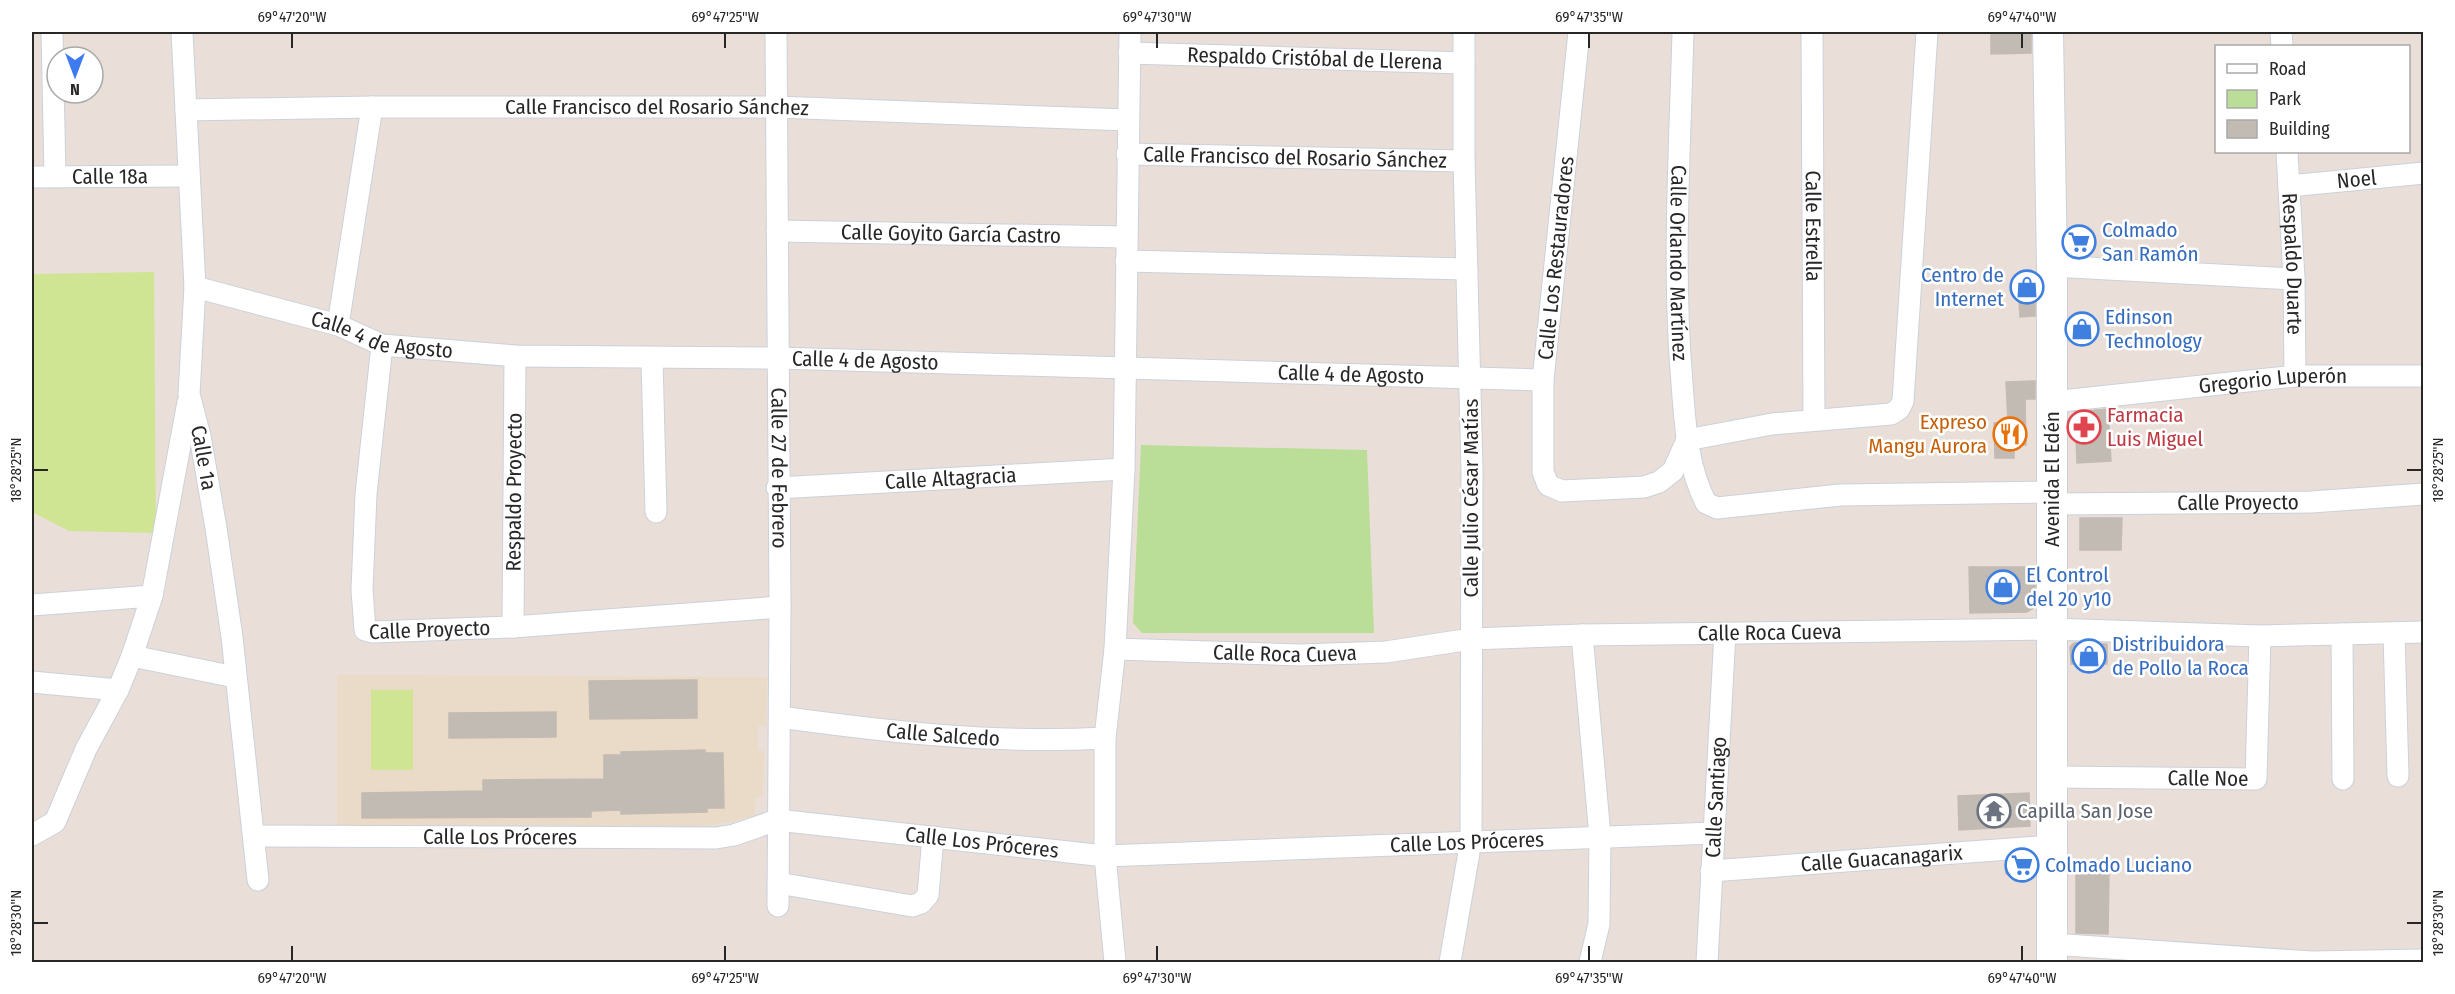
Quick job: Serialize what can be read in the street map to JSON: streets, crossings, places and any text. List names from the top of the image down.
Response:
{
  "streets": {
    "street": [
      "Respaldo Cristóbal de Llerena",
      "Calle Francisco del Rosario Sánchez",
      "Calle 18a",
      "Noel",
      "Calle Estrella",
      "Calle Goyito García Castro",
      "Calle Los Restauradores",
      "Calle Orlando Martínez",
      "Respaldo Duarte",
      "Calle 4 de Agosto",
      "Gregorio Luperón",
      "Calle 1a",
      "Calle 27 de Febrero",
      "Calle Altagracia",
      "Avenida El Edén",
      "Respaldo Proyecto",
      "Calle Julio César Matías",
      "Calle Proyecto",
      "Calle Roca Cueva",
      "Calle Salcedo",
      "Calle Noe",
      "Calle Santiago",
      "Calle Los Próceres",
      "Calle Guacanagarix"
    ]
  },
  "crossings": [
    ["Respaldo Cristóbal de Llerena", "Calle Julio César Matías"],
    ["Calle Francisco del Rosario Sánchez", "Calle 1a"],
    ["Calle Francisco del Rosario Sánchez", "Calle 27 de Febrero"],
    ["Calle Francisco del Rosario Sánchez", "Calle Julio César Matías"],
    ["Calle 18a", "Calle 1a"],
    ["Noel", "Respaldo Duarte"],
    ["Calle Goyito García Castro", "Calle 27 de Febrero"],
    ["Calle Los Restauradores", "Calle Orlando Martínez"],
    ["Calle Los Restauradores", "Calle 4 de Agosto"],
    ["Calle Orlando Martínez", "Calle Proyecto"],
    ["Respaldo Duarte", "Gregorio Luperón"],
    ["Calle 4 de Agosto", "Calle 1a"],
    ["Calle 4 de Agosto", "Calle 27 de Febrero"],
    ["Calle 4 de Agosto", "Respaldo Proyecto"],
    ["Calle 4 de Agosto", "Calle Julio César Matías"],
    ["Calle 4 de Agosto", "Calle Proyecto"],
    ["Gregorio Luperón", "Avenida El Edén"],
    ["Calle 1a", "Calle Los Próceres"],
    ["Calle 27 de Febrero", "Calle Altagracia"],
    ["Calle 27 de Febrero", "Calle Proyecto"],
    ["Calle 27 de Febrero", "Calle Salcedo"],
    ["Calle 27 de Febrero", "Calle Los Próceres"],
    ["Avenida El Edén", "Calle Proyecto"],
    ["Avenida El Edén", "Calle Roca Cueva"],
    ["Avenida El Edén", "Calle Noe"],
    ["Avenida El Edén", "Calle Guacanagarix"],
    ["Respaldo Proyecto", "Calle Proyecto"],
    ["Calle Julio César Matías", "Calle Roca Cueva"],
    ["Calle Julio César Matías", "Calle Los Próceres"],
    ["Calle Roca Cueva", "Calle Noe"],
    ["Calle Roca Cueva", "Calle Santiago"],
    ["Calle Santiago", "Calle Los Próceres"],
    ["Calle Santiago", "Calle Guacanagarix"]
  ],
  "places": {
    "supermarket": ["Colmado San Ramón", "Colmado Luciano"],
    "shop": [
      "Centro de Internet",
      "Edinson Technology",
      "El Control del 20 y10",
      "Distribuidora de Pollo la Roca"
    ],
    "pharmacy": ["Farmacia Luis Miguel"],
    "restaurant": ["Expreso Mangu Aurora"],
    "temple": ["Capilla San Jose"]
  },
  "legend": ["Road", "Park", "Building"],
  "north": "bottom",
  "coordinates": [
    "69°47'20\"W",
    "69°47'25\"W",
    "69°47'30\"W",
    "69°47'35\"W",
    "69°47'40\"W",
    "18°28'25\"N",
    "18°28'30\"N"
  ]
}
